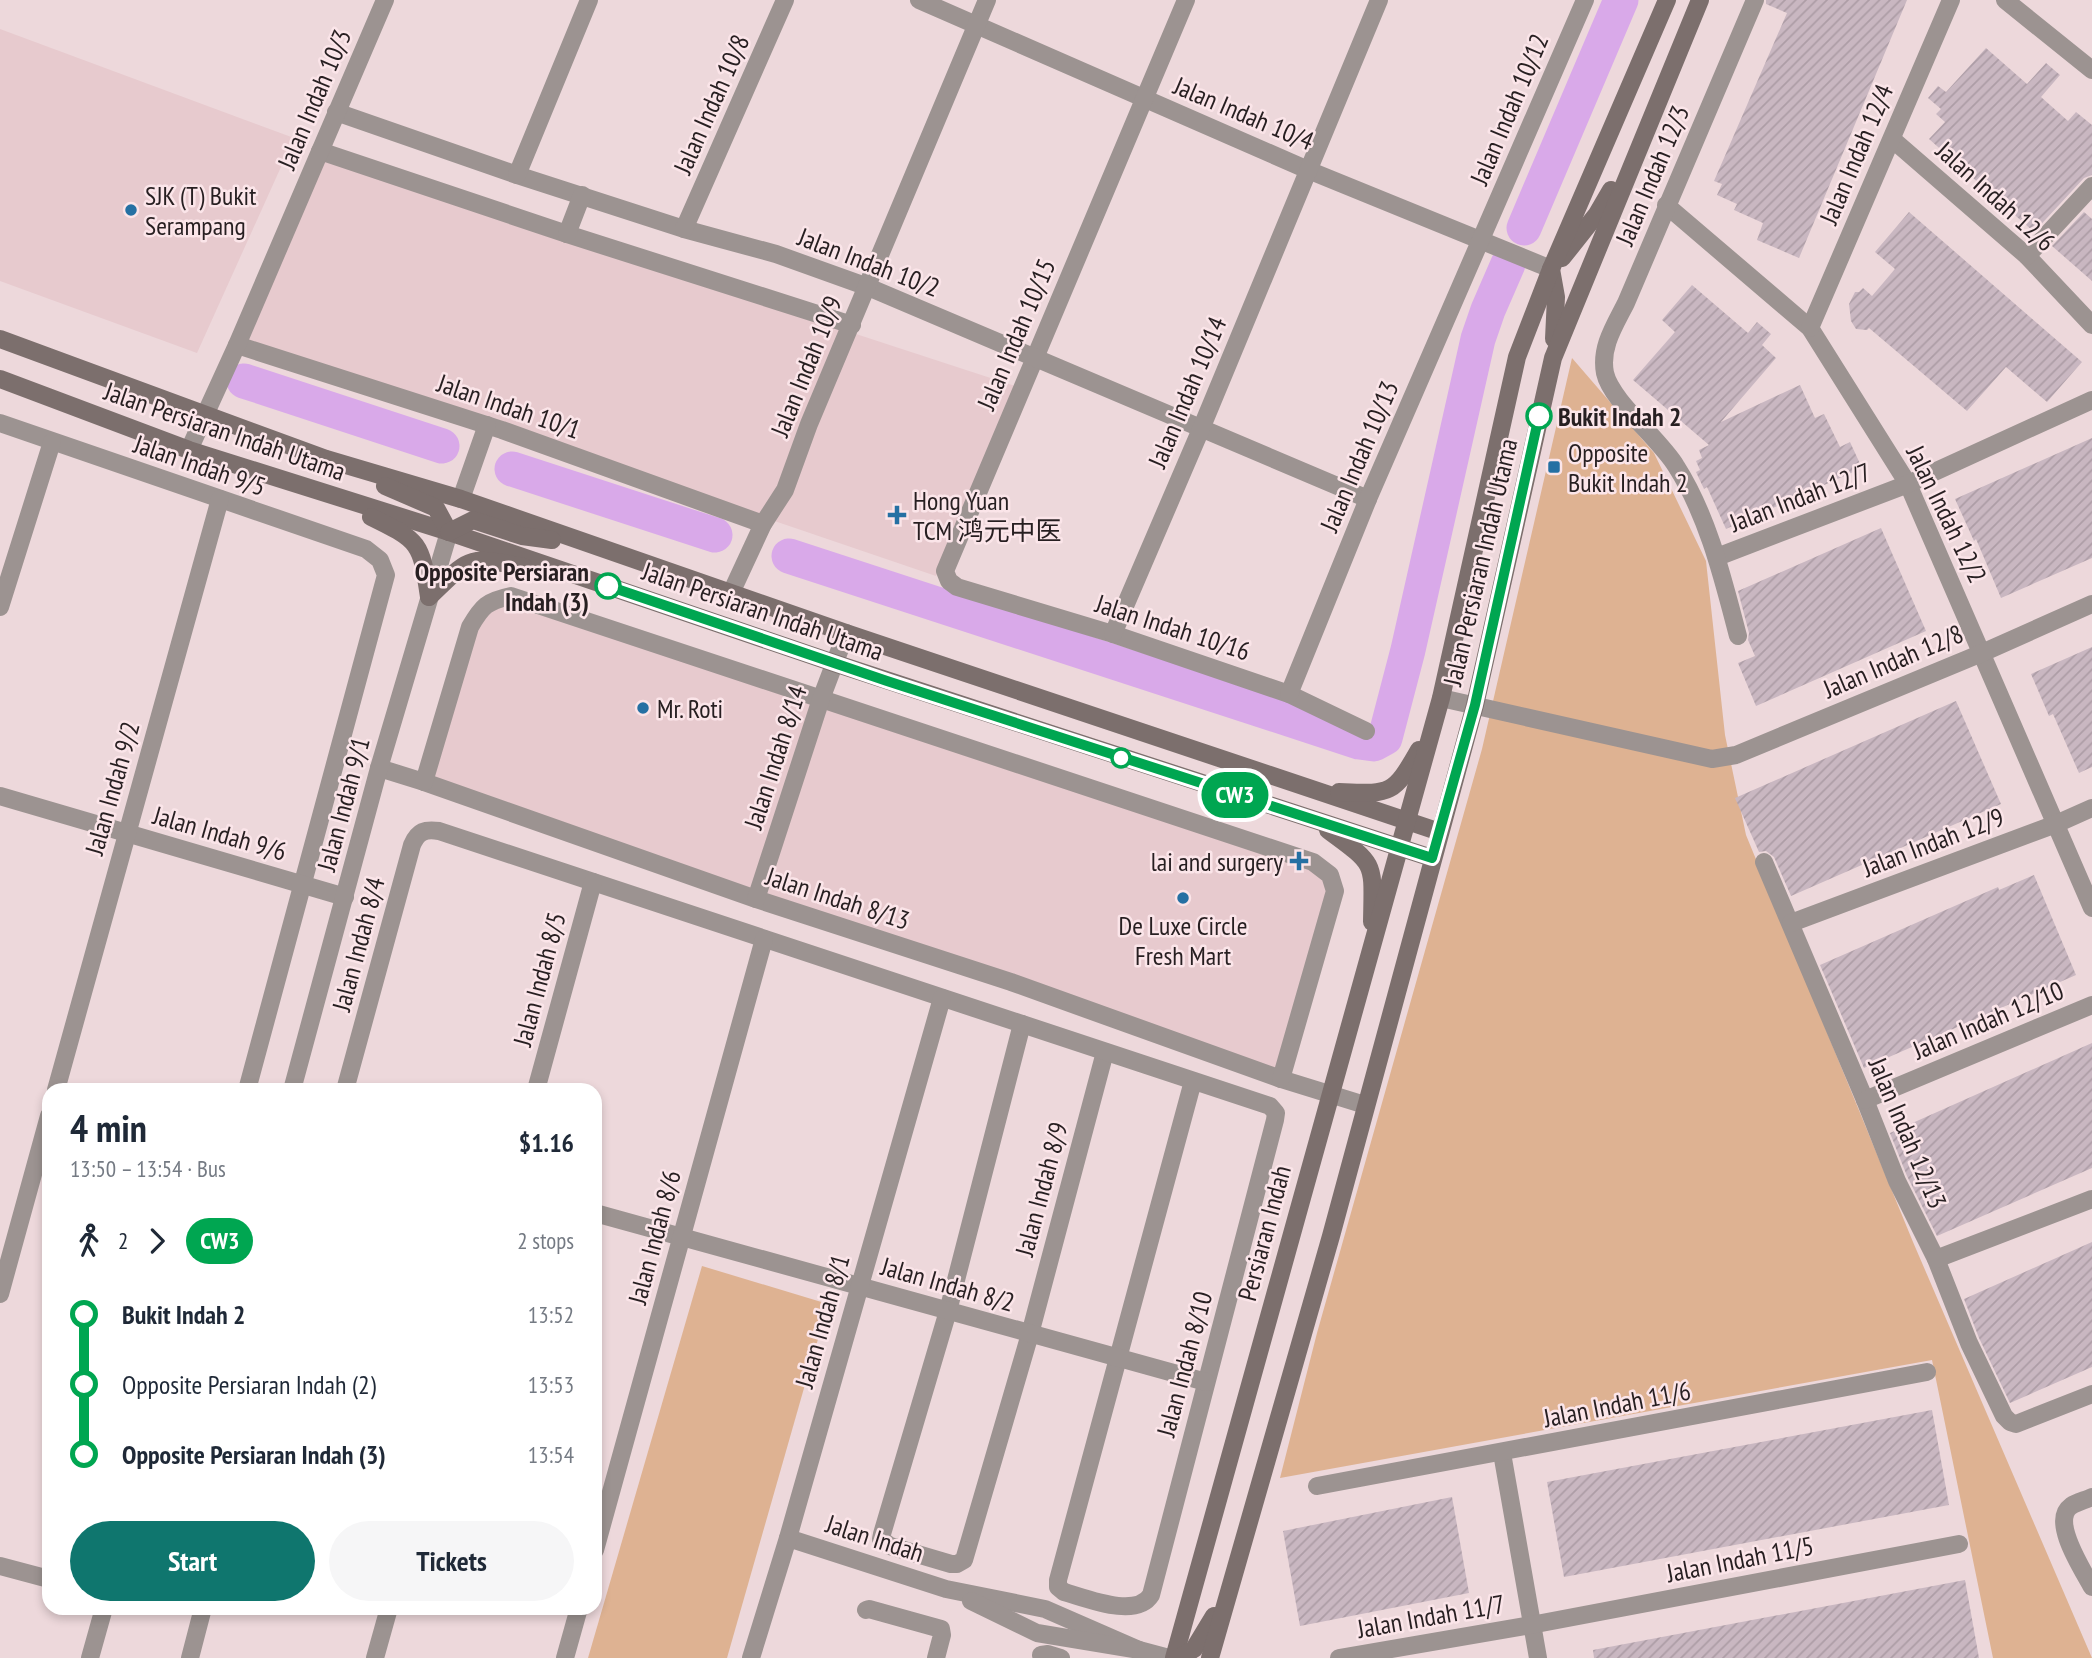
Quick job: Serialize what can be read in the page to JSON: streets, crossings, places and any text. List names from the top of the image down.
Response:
{
  "streets": {
    "main road": ["Jalan Persiaran Indah Utama", "Persiaran Indah"],
    "street": [
      "Jalan Indah 10/3",
      "Jalan Indah 10/8",
      "Jalan Indah 10/12",
      "Jalan Indah 10/4",
      "Jalan Indah 12/4",
      "Jalan Indah 12/3",
      "Jalan Indah 12/6",
      "Jalan Indah 10/2",
      "Jalan Indah 10/15",
      "Jalan Indah 10/9",
      "Jalan Indah 10/14",
      "Jalan Indah 10/1",
      "Jalan Indah 10/13",
      "Jalan Indah 9/5",
      "Jalan Indah 12/7",
      "Jalan Indah 12/2",
      "Jalan Indah 10/16",
      "Jalan Indah 12/8",
      "Jalan Indah 8/14",
      "Jalan Indah 9/2",
      "Jalan Indah 9/1",
      "Jalan Indah 9/6",
      "Jalan Indah 12/9",
      "Jalan Indah 8/13",
      "Jalan Indah 8/4",
      "Jalan Indah 8/5",
      "Jalan Indah 12/10",
      "Jalan Indah 12/13",
      "Jalan Indah 8/9",
      "Jalan Indah 8/6",
      "Jalan Indah 8/2",
      "Jalan Indah 8/1",
      "Jalan Indah 8/10",
      "Jalan Indah 11/6",
      "Jalan Indah",
      "Jalan Indah 11/5",
      "Jalan Indah 11/7"
    ]
  },
  "crossings": [
    ["Jalan Indah 10/3", "Jalan Indah 10/2"],
    ["Jalan Indah 10/3", "Jalan Indah 10/1"],
    ["Jalan Indah 10/3", "Jalan Persiaran Indah Utama"],
    ["Jalan Indah 10/8", "Jalan Indah 10/2"],
    ["Jalan Indah 10/12", "Jalan Indah 10/4"],
    ["Jalan Indah 10/12", "Jalan Indah 10/13"],
    ["Jalan Indah 10/4", "Jalan Indah 10/15"],
    ["Jalan Indah 10/4", "Jalan Indah 10/9"],
    ["Jalan Indah 10/4", "Jalan Indah 10/14"],
    ["Jalan Indah 10/4", "Jalan Persiaran Indah Utama"],
    ["Jalan Indah 10/4", "Jalan Indah 10/13"],
    ["Jalan Indah 12/4", "Jalan Indah 12/6"],
    ["Jalan Indah 12/4", "Jalan Indah 12/2"],
    ["Jalan Indah 12/3", "Jalan Indah 12/7"],
    ["Jalan Indah 12/3", "Jalan Indah 12/2"],
    ["Jalan Indah 10/2", "Jalan Indah 10/15"],
    ["Jalan Indah 10/2", "Jalan Indah 10/9"],
    ["Jalan Indah 10/2", "Jalan Indah 10/14"],
    ["Jalan Indah 10/2", "Jalan Indah 10/13"],
    ["Jalan Indah 10/15", "Jalan Indah 10/16"],
    ["Jalan Indah 10/9", "Jalan Indah 10/1"],
    ["Jalan Indah 10/9", "Jalan Persiaran Indah Utama"],
    ["Jalan Indah 10/14", "Jalan Indah 10/16"],
    ["Jalan Persiaran Indah Utama", "Jalan Indah 12/8"],
    ["Jalan Persiaran Indah Utama", "Jalan Indah 8/14"],
    ["Jalan Persiaran Indah Utama", "Jalan Indah 9/1"],
    ["Jalan Persiaran Indah Utama", "Persiaran Indah"],
    ["Jalan Indah 10/13", "Jalan Indah 10/16"],
    ["Jalan Indah 9/5", "Jalan Indah 9/2"],
    ["Jalan Indah 9/5", "Jalan Indah 9/1"],
    ["Jalan Indah 12/7", "Jalan Indah 12/2"],
    ["Jalan Indah 12/2", "Jalan Indah 12/8"],
    ["Jalan Indah 12/2", "Jalan Indah 12/9"],
    ["Jalan Indah 8/14", "Jalan Indah 8/13"],
    ["Jalan Indah 9/2", "Jalan Indah 9/6"],
    ["Jalan Indah 9/1", "Jalan Indah 9/6"],
    ["Jalan Indah 9/1", "Jalan Indah 8/13"],
    ["Jalan Indah 12/9", "Jalan Indah 12/13"],
    ["Jalan Indah 8/13", "Persiaran Indah"],
    ["Jalan Indah 8/4", "Jalan Indah 8/5"],
    ["Jalan Indah 12/10", "Jalan Indah 12/13"],
    ["Jalan Indah 8/9", "Jalan Indah 8/2"],
    ["Persiaran Indah", "Jalan Indah"],
    ["Jalan Indah 8/6", "Jalan Indah 8/2"],
    ["Jalan Indah 8/2", "Jalan Indah 8/1"],
    ["Jalan Indah 8/2", "Jalan Indah 8/10"],
    ["Jalan Indah 8/1", "Jalan Indah"],
    ["Jalan Indah 11/5", "Jalan Indah 11/7"]
  ],
  "places": {
    "other": [
      "SJK (T) Bukit Serampang",
      "Bukit Indah 2",
      "Opposite Persiaran Indah (3)",
      "Mr. Roti",
      "De Luxe Circle Fresh Mart"
    ],
    "transit": ["Opposite Bukit Indah 2"],
    "health": ["Hong Yuan TCM 鸿元中医", "lai and surgery"]
  },
  "lines": ["bus line CW3"],
  "page": {
    "on_map": "CW3",
    "heading": ["4 min", "13:50 – 13:54 · Bus", "$1.16"],
    "legs": ["2", "CW3", "2 stops"],
    "list": [
      {
        "name": "Bukit Indah 2",
        "value": "13:52"
      },
      {
        "name": "Opposite Persiaran Indah (2)",
        "value": "13:53"
      },
      {
        "name": "Opposite Persiaran Indah (3)",
        "value": "13:54"
      }
    ],
    "buttons": ["Start", "Tickets"]
  }
}
